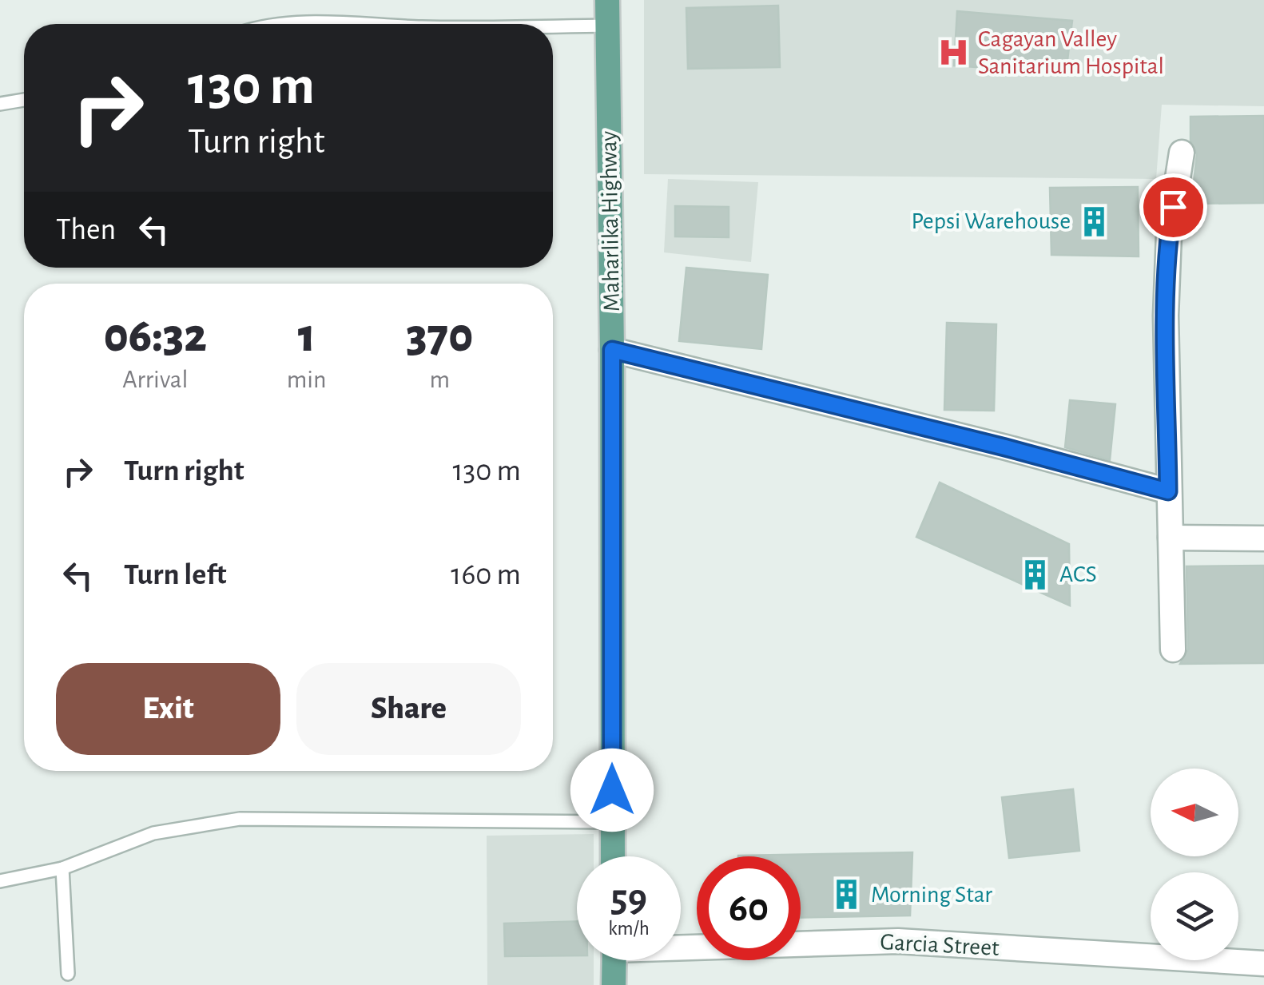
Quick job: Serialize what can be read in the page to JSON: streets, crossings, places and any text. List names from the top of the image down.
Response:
{
  "streets": {
    "main road": ["Maharlika Highway"],
    "street": ["Garcia Street"]
  },
  "places": {
    "hospital": ["Cagayan Valley Sanitarium Hospital"],
    "building": ["Pepsi Warehouse", "ACS", "Morning Star"]
  },
  "north": "left",
  "page": {
    "turn": ["130 m", "Turn right"],
    "then": "Then",
    "eta": [
      "06:32",
      "Arrival",
      "1",
      "min",
      "370",
      "m"
    ],
    "list": [
      {
        "name": "Turn right",
        "value": "130 m"
      },
      {
        "name": "Turn left",
        "value": "160 m"
      }
    ],
    "buttons": ["Exit", "Share"],
    "speed": "59 km/h",
    "limit": "60"
  }
}
